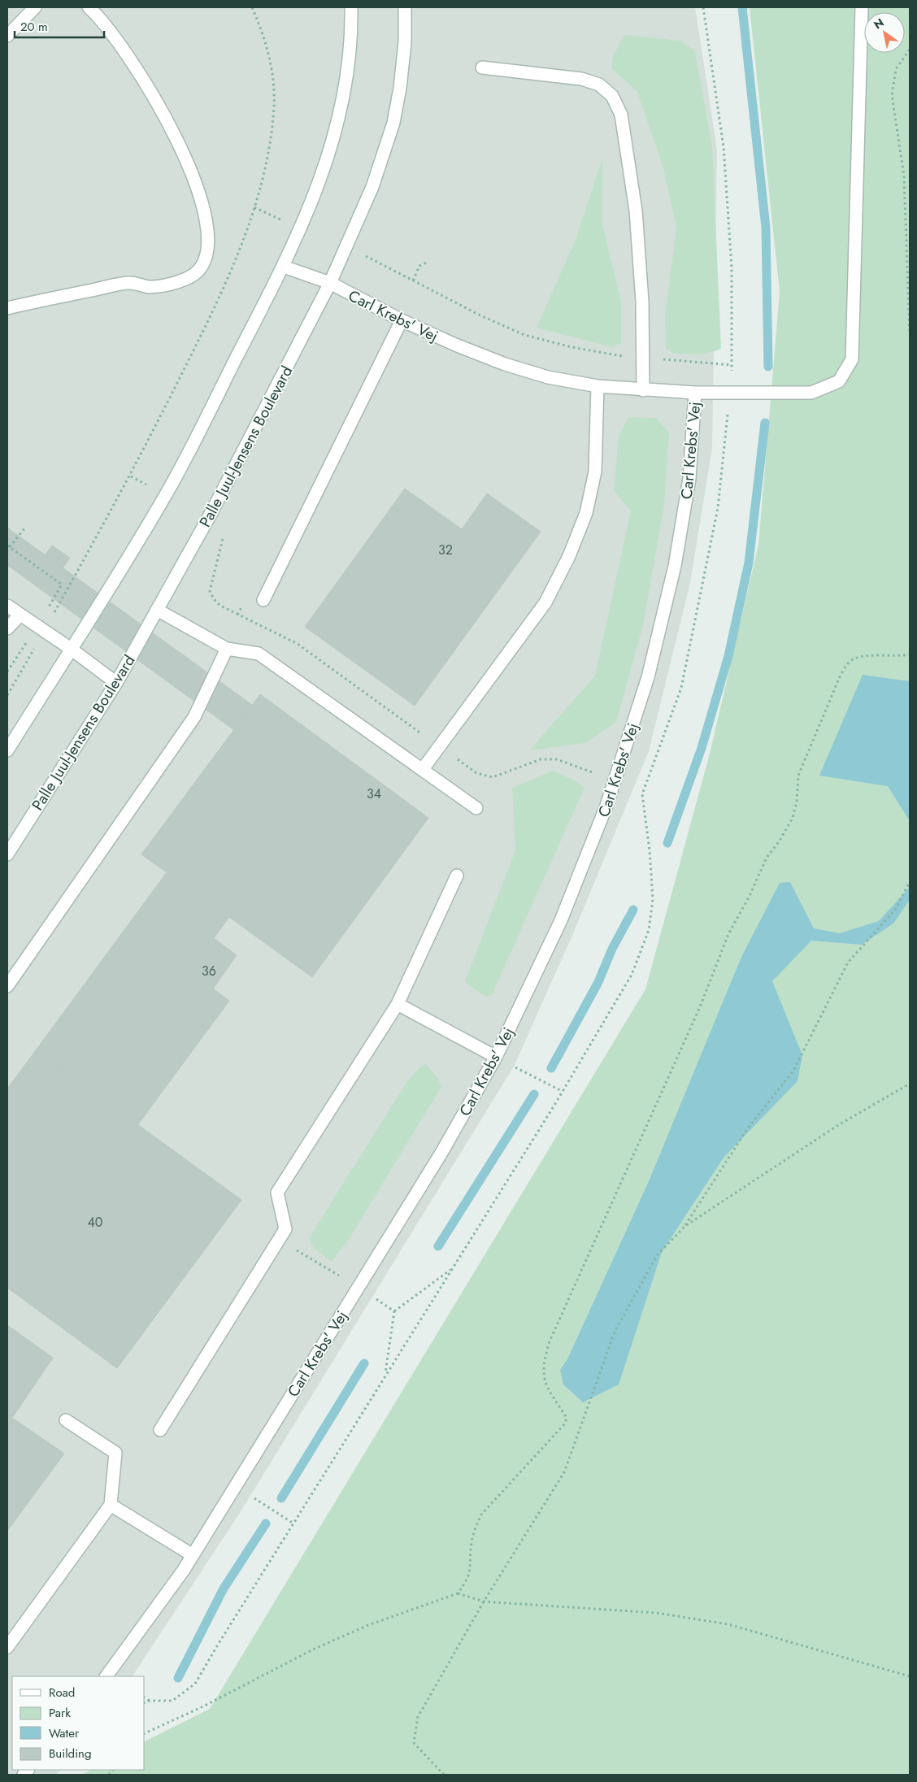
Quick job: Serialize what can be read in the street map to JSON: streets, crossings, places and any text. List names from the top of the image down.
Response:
{
  "streets": {
    "street": ["Carl Krebs' Vej", "Palle Juul-Jensens Boulevard"]
  },
  "crossings": [
    ["Carl Krebs' Vej", "Palle Juul-Jensens Boulevard"]
  ],
  "house_numbers": [
    "32",
    "34",
    "36",
    "40"
  ],
  "legend": [
    "Road",
    "Park",
    "Water",
    "Building"
  ],
  "scale_bar": "20 m",
  "north": "top left"
}
